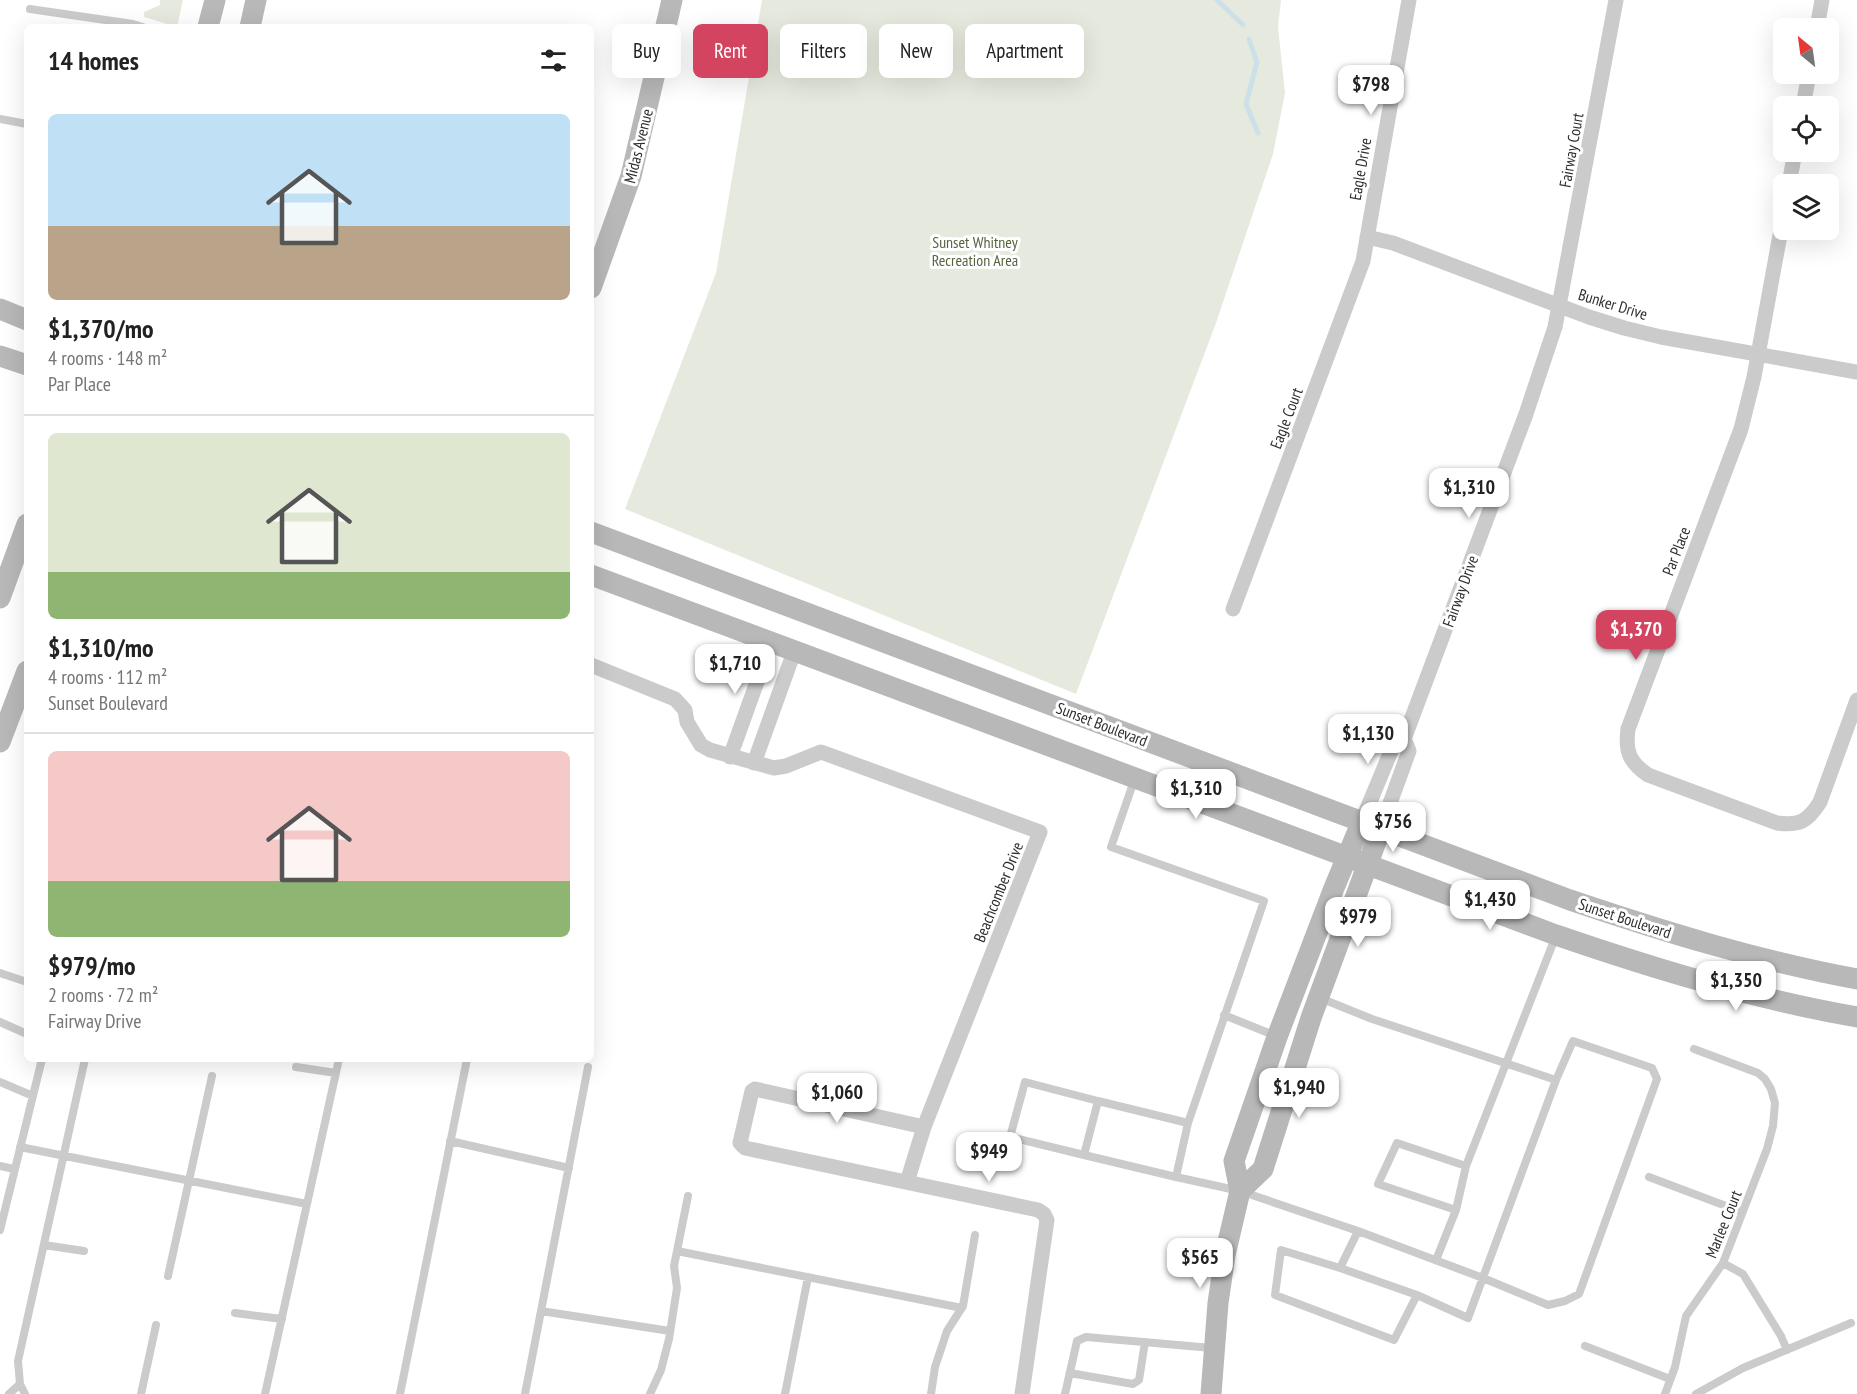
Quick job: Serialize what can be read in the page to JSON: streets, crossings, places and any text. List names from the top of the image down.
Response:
{
  "streets": {
    "main road": ["Midas Avenue", "Sunset Boulevard"],
    "street": [
      "Fairway Court",
      "Eagle Drive",
      "Bunker Drive",
      "Eagle Court",
      "Par Place",
      "Fairway Drive",
      "Beachcomber Drive"
    ],
    "lane": ["Marlee Court"]
  },
  "crossings": [
    ["Fairway Court", "Bunker Drive"],
    ["Fairway Court", "Fairway Drive"],
    ["Eagle Drive", "Bunker Drive"],
    ["Eagle Drive", "Eagle Court"],
    ["Bunker Drive", "Eagle Court"],
    ["Bunker Drive", "Par Place"],
    ["Bunker Drive", "Fairway Drive"],
    ["Fairway Drive", "Sunset Boulevard"]
  ],
  "parks": ["Sunset Whitney Recreation Area"],
  "north": "top left",
  "page": {
    "chip": [
      "Buy",
      "Rent",
      "Filters",
      "New",
      "Apartment"
    ],
    "heading": "14 homes",
    "price": [
      "$798",
      "$1,310",
      "$1,370",
      "$1,710",
      "$1,130",
      "$1,310",
      "$756",
      "$1,430",
      "$979",
      "$1,350",
      "$1,940",
      "$1,060",
      "$949",
      "$565"
    ],
    "list": [
      {
        "name": "$1,370/mo",
        "note": "4 rooms · 148 m² · Par Place"
      },
      {
        "name": "$1,310/mo",
        "note": "4 rooms · 112 m² · Sunset Boulevard"
      },
      {
        "name": "$979/mo",
        "note": "2 rooms · 72 m² · Fairway Drive"
      }
    ]
  }
}
